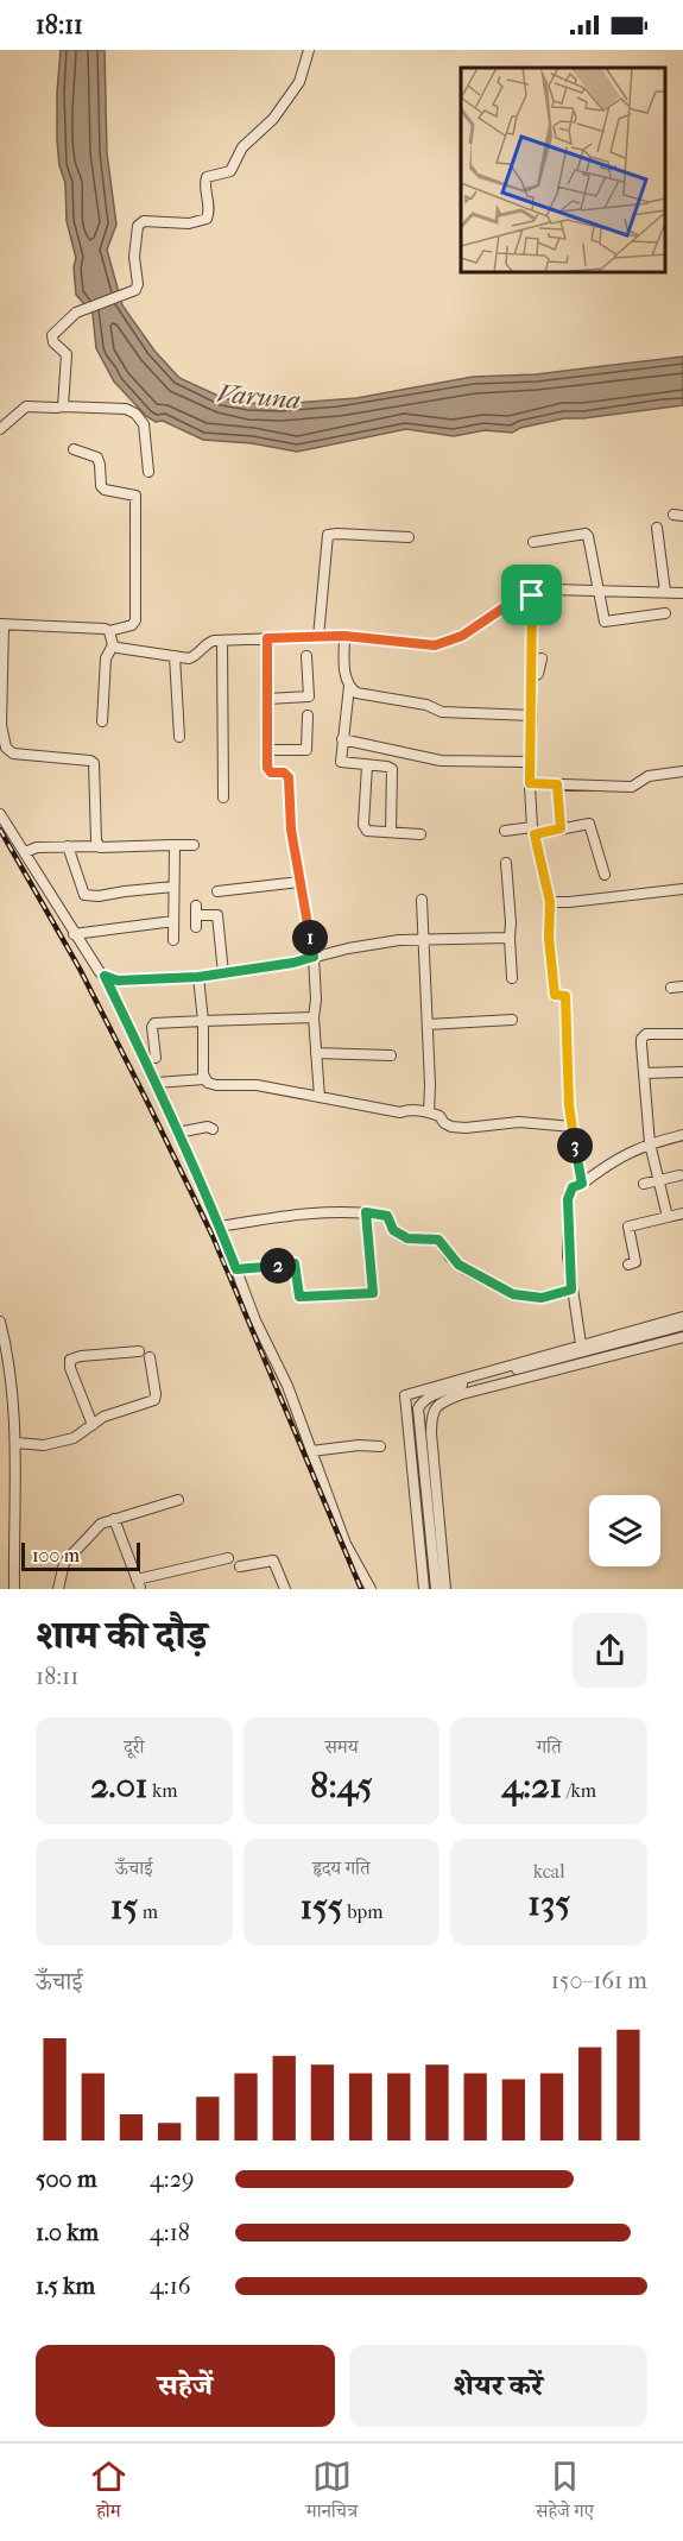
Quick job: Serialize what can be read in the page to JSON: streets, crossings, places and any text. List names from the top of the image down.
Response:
{
  "water": ["Varuna"],
  "scale_bar": "100 m",
  "page": {
    "status": "18:11",
    "pins": ["1", "3", "2"],
    "scale": "100 m",
    "heading": ["शाम की दौड़", "18:11"],
    "stats": [
      ["दूरी", "2.01 km"],
      ["समय", "8:45"],
      ["गति", "4:21 /km"],
      ["ऊँचाई", "15 m"],
      ["हृदय गति", "155 bpm"],
      ["kcal", "135"]
    ],
    "chart": ["ऊँचाई", "150–161 m"],
    "list": [
      {
        "name": "500 m",
        "note": "4:29"
      },
      {
        "name": "1.0 km",
        "note": "4:18"
      },
      {
        "name": "1.5 km",
        "note": "4:16"
      }
    ],
    "buttons": ["सहेजें", "शेयर करें"],
    "tabs": ["होम", "मानचित्र", "सहेजे गए"]
  }
}
